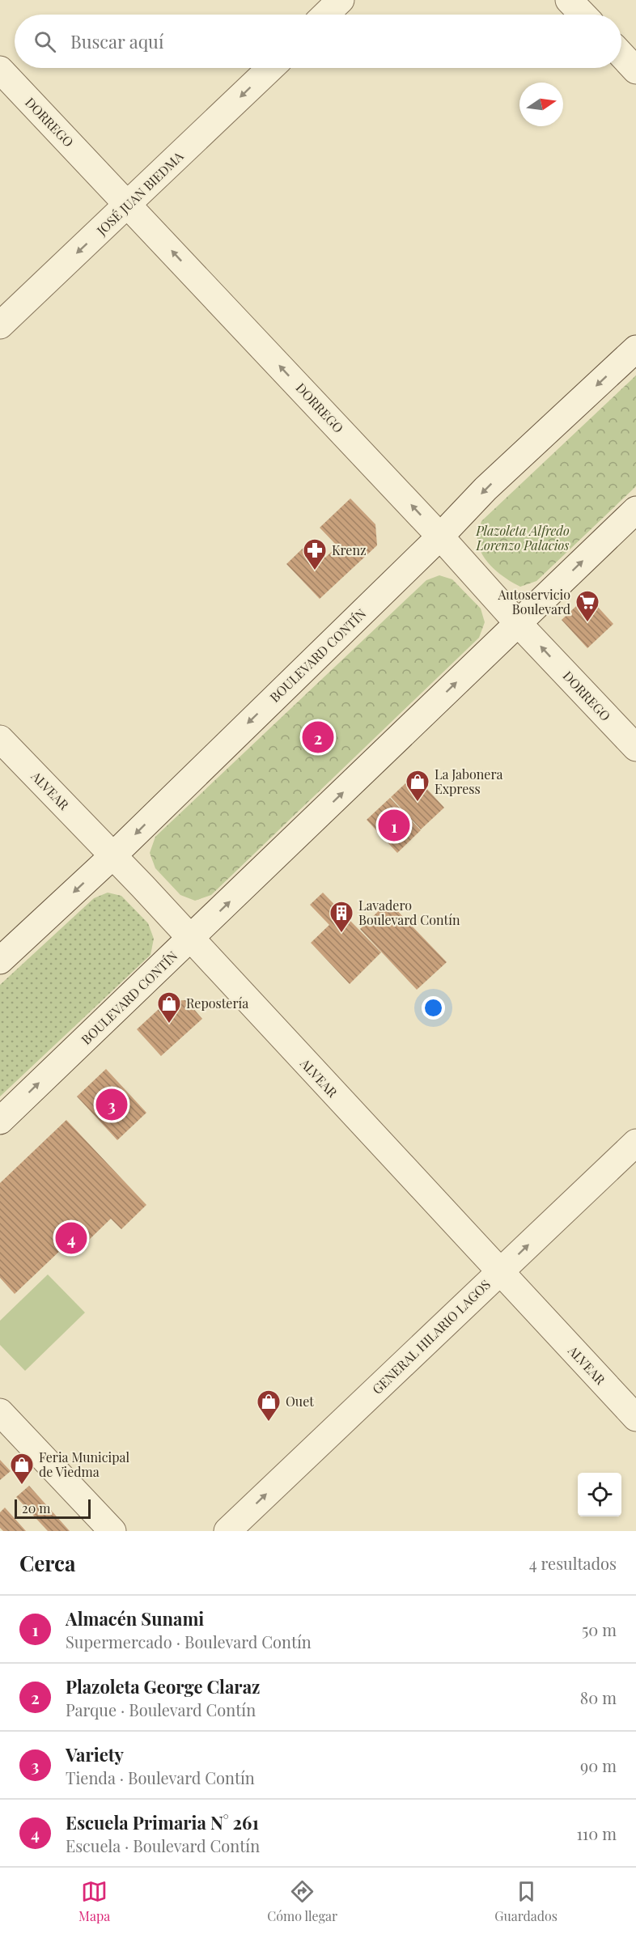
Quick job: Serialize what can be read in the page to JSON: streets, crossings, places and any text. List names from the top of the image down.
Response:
{
  "streets": {
    "street": [
      "DORREGO",
      "JOSÉ JUAN BIEDMA",
      "BOULEVARD CONTÍN",
      "ALVEAR",
      "GENERAL HILARIO LAGOS"
    ]
  },
  "crossings": [
    ["DORREGO", "JOSÉ JUAN BIEDMA"],
    ["DORREGO", "BOULEVARD CONTÍN"],
    ["BOULEVARD CONTÍN", "ALVEAR"],
    ["ALVEAR", "GENERAL HILARIO LAGOS"]
  ],
  "one_way": ["DORREGO", "JOSÉ JUAN BIEDMA", "GENERAL HILARIO LAGOS"],
  "parks": ["Plazoleta Alfredo Lorenzo Palacios"],
  "places": {
    "pharmacy": ["Krenz"],
    "supermarket": ["Autoservicio Boulevard"],
    "shop": [
      "La Jabonera Express",
      "Repostería",
      "Ouet",
      "Feria Municipal de Viedma"
    ],
    "building": ["Lavadero Boulevard Contín"]
  },
  "scale_bar": "20 m",
  "north": "right",
  "page": {
    "search": "Buscar aquí",
    "pins": [
      "2",
      "1",
      "3",
      "4"
    ],
    "scale": "20 m",
    "heading": ["Cerca", "4 resultados"],
    "list": [
      {
        "mark": "1",
        "name": "Almacén Sunami",
        "note": "Supermercado · Boulevard Contín",
        "value": "50 m"
      },
      {
        "mark": "2",
        "name": "Plazoleta George Claraz",
        "note": "Parque · Boulevard Contín",
        "value": "80 m"
      },
      {
        "mark": "3",
        "name": "Variety",
        "note": "Tienda · Boulevard Contín",
        "value": "90 m"
      },
      {
        "mark": "4",
        "name": "Escuela Primaria N° 261",
        "note": "Escuela · Boulevard Contín",
        "value": "110 m"
      }
    ],
    "nav": ["Mapa", "Cómo llegar", "Guardados"]
  }
}
